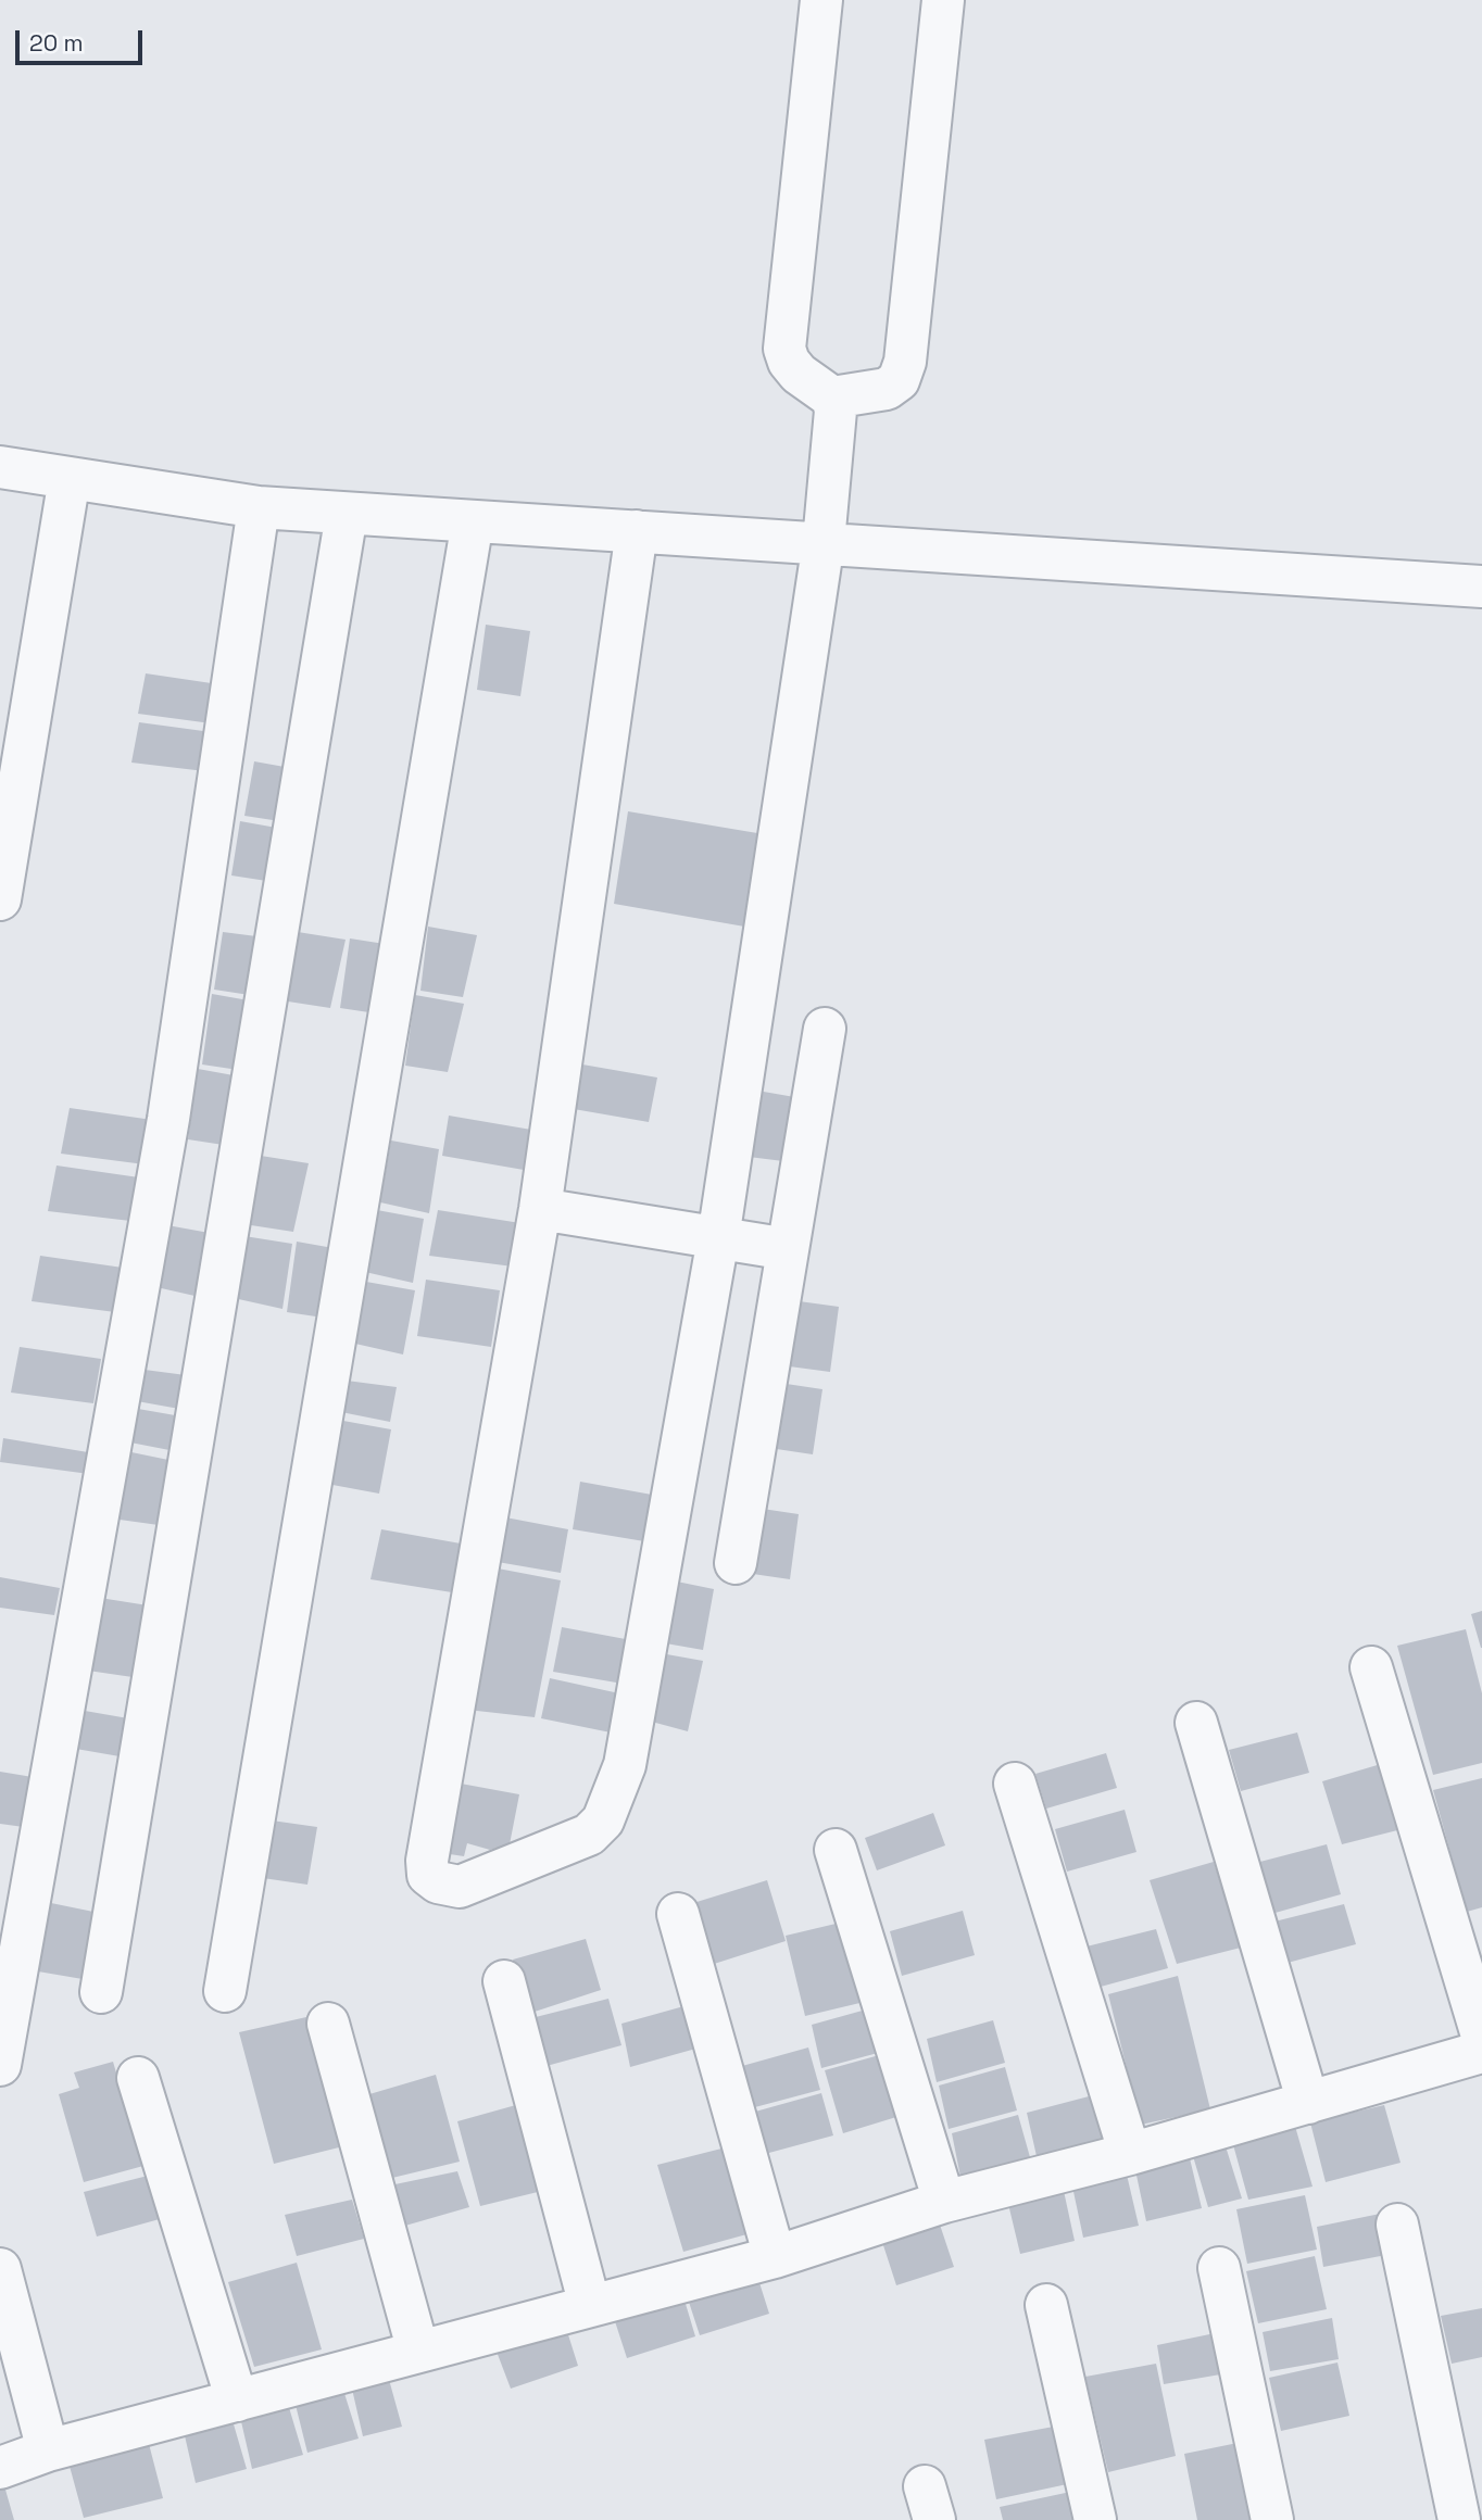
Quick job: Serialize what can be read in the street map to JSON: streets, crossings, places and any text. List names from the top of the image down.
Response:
{
  "scale_bar": "20 m"
}
